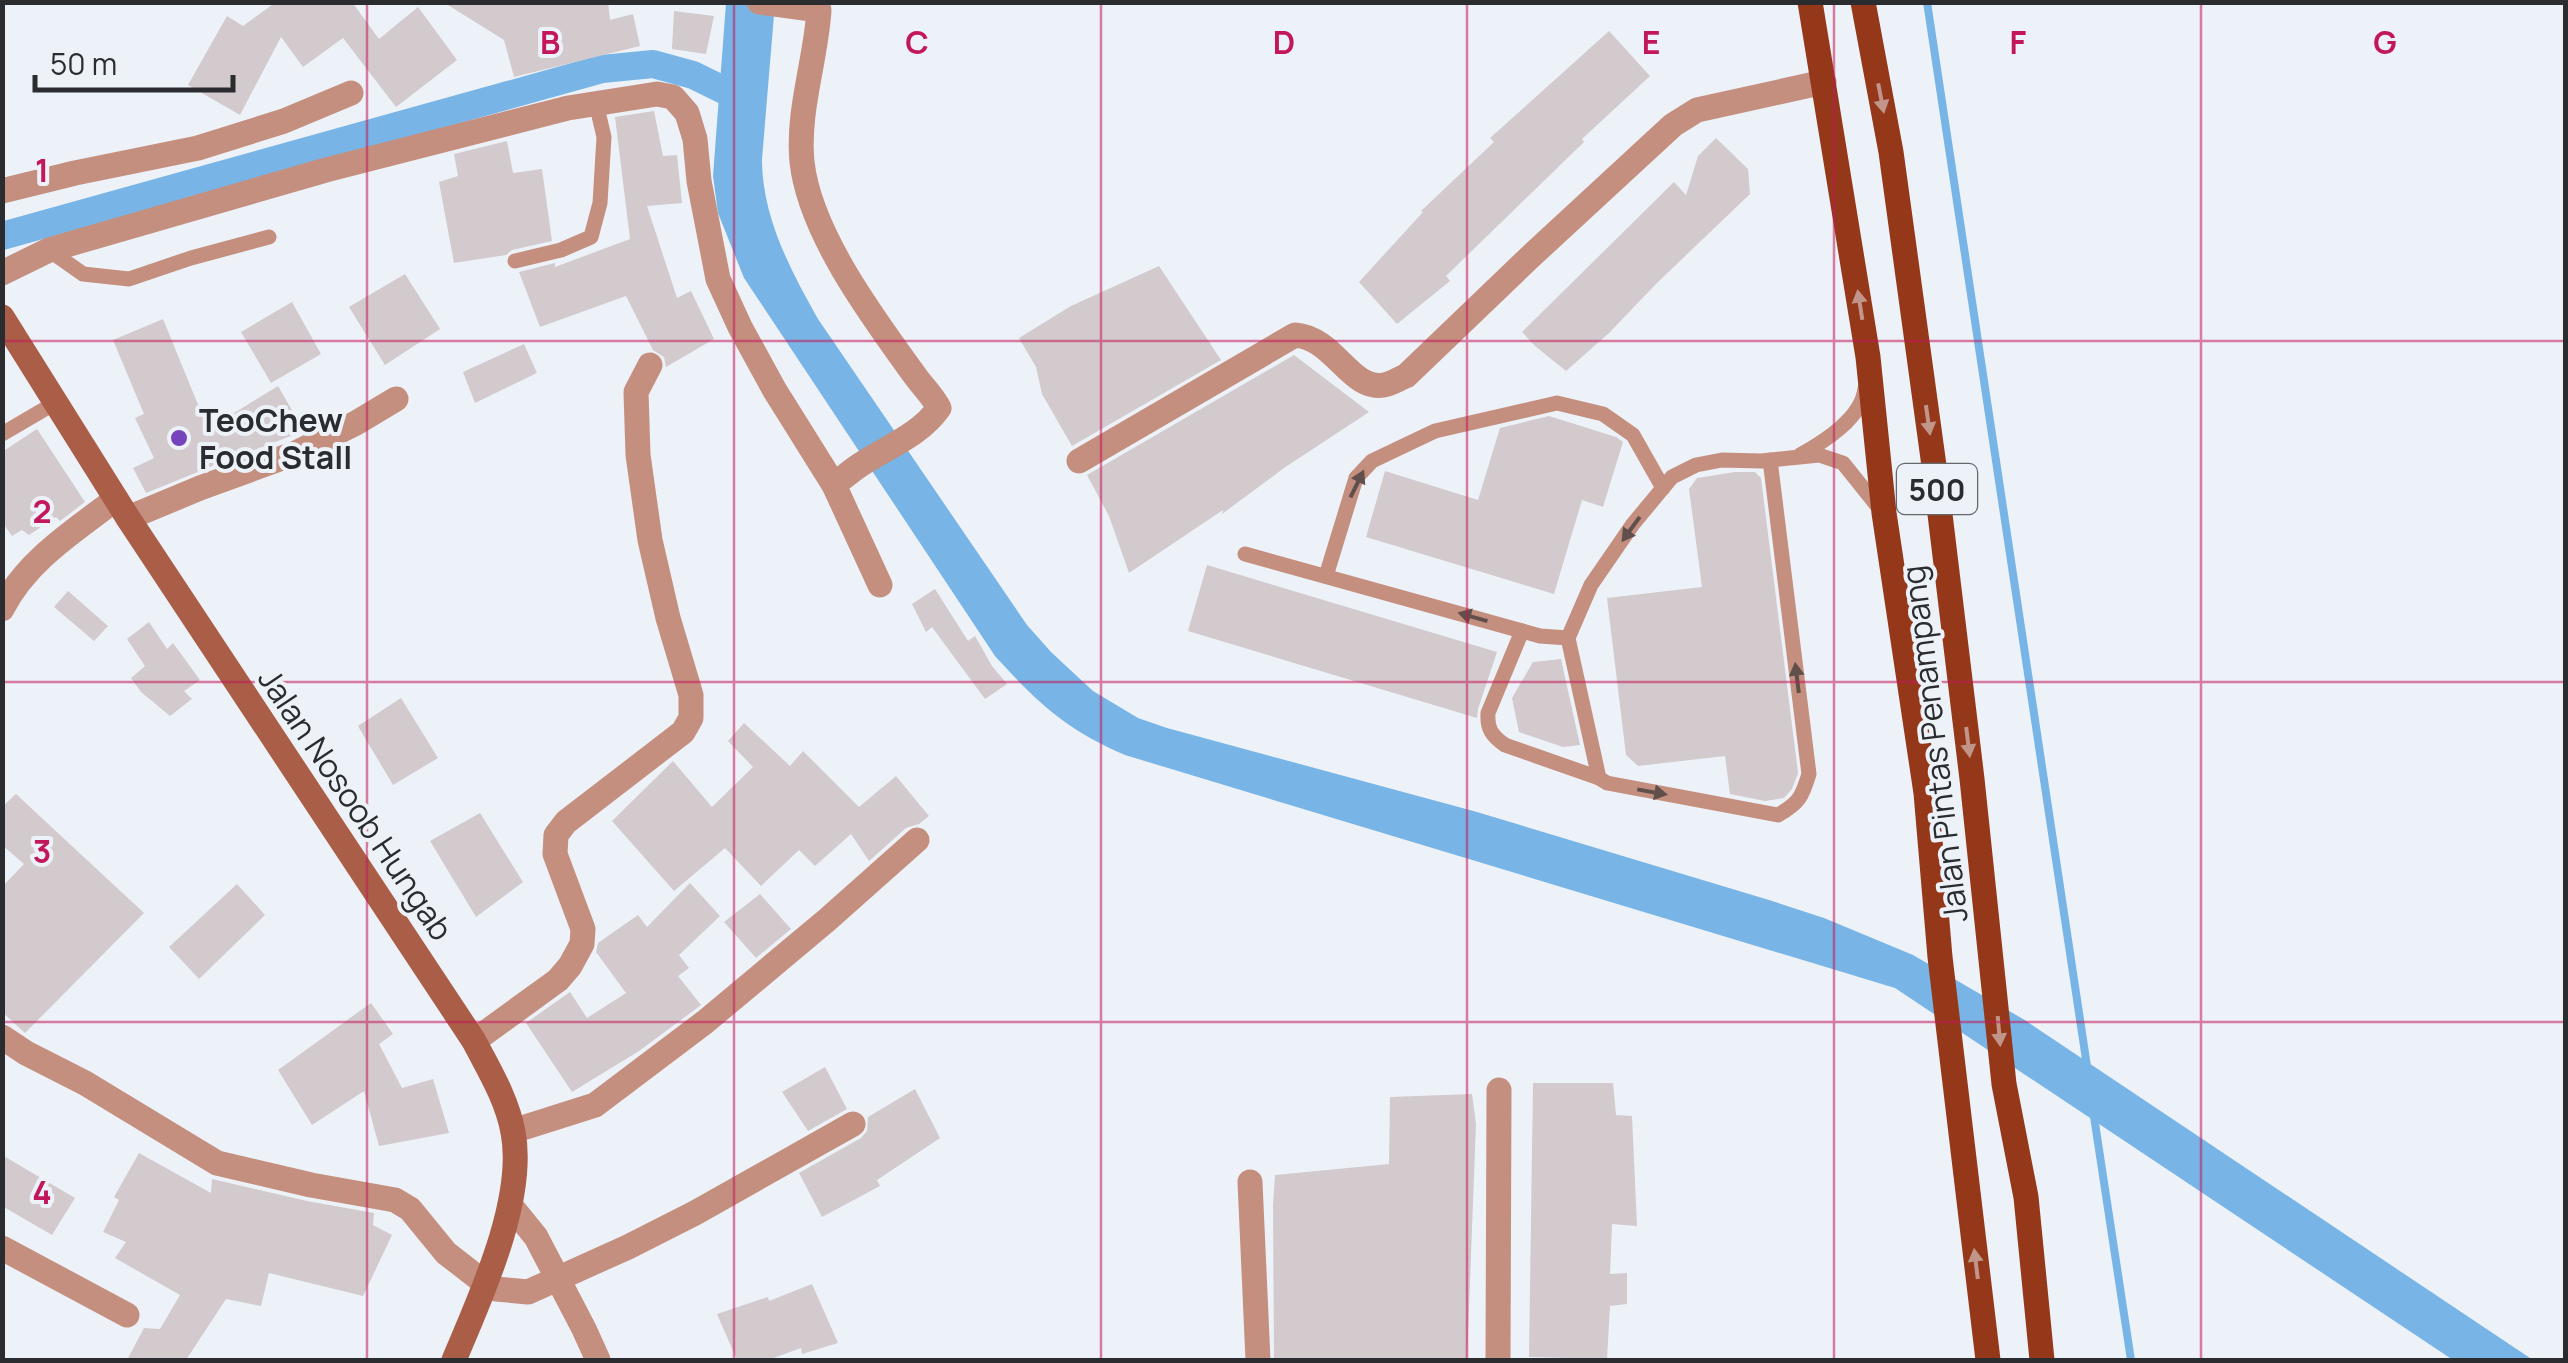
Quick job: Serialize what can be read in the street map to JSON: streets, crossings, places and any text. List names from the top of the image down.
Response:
{
  "streets": {
    "main road": ["500", "Jalan Pintas Penampang", "Jalan Nosoob Hungab"]
  },
  "places": ["TeoChew Food Stall"],
  "scale_bar": "50 m",
  "grid": {
    "columns": [
      "B",
      "C",
      "D",
      "E",
      "F",
      "G"
    ],
    "rows": [
      "1",
      "2",
      "3",
      "4"
    ]
  }
}
